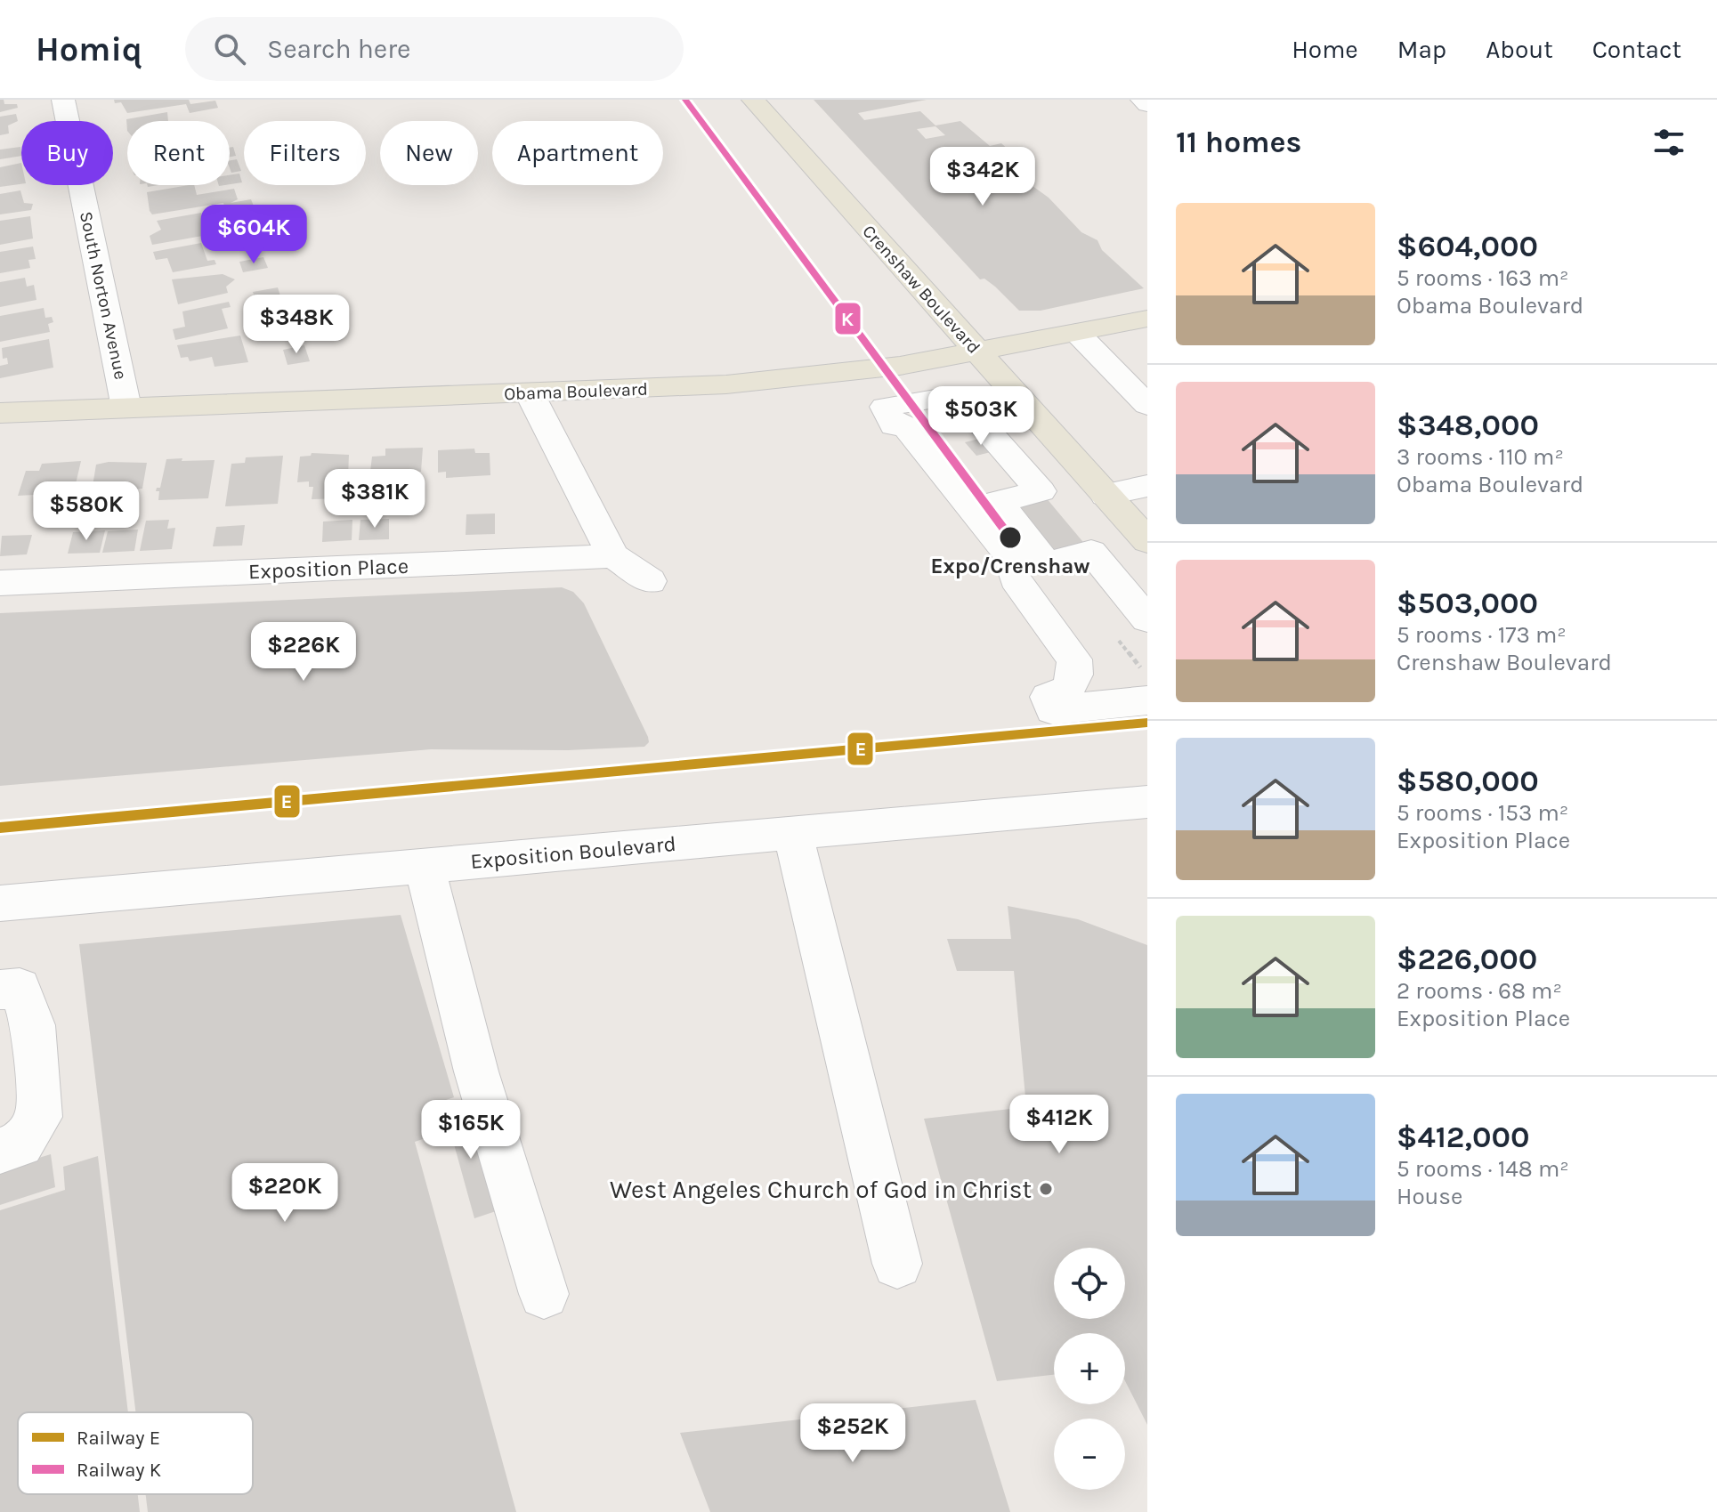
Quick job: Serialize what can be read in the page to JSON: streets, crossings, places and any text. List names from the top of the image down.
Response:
{
  "streets": {
    "main road": ["Crenshaw Boulevard", "Obama Boulevard"],
    "street": ["South Norton Avenue", "Exposition Place", "Exposition Boulevard"]
  },
  "crossings": [
    ["Crenshaw Boulevard", "Obama Boulevard"],
    ["South Norton Avenue", "Obama Boulevard"]
  ],
  "places": ["Expo/Crenshaw", "West Angeles Church of God in Christ"],
  "lines": ["rail line K", "rail line E"],
  "legend": ["Railway E", "Railway K"],
  "page": {
    "header": "Homiq",
    "search": "Search here",
    "nav": [
      "Home",
      "Map",
      "About",
      "Contact"
    ],
    "heading": "11 homes",
    "chip": [
      "Buy",
      "Rent",
      "Filters",
      "New",
      "Apartment"
    ],
    "price": [
      "$342K",
      "$604K",
      "$348K",
      "$503K",
      "$381K",
      "$580K",
      "$226K",
      "$412K",
      "$165K",
      "$220K",
      "$252K"
    ],
    "list": [
      {
        "name": "$604,000",
        "note": "5 rooms · 163 m² · Obama Boulevard"
      },
      {
        "name": "$348,000",
        "note": "3 rooms · 110 m² · Obama Boulevard"
      },
      {
        "name": "$503,000",
        "note": "5 rooms · 173 m² · Crenshaw Boulevard"
      },
      {
        "name": "$580,000",
        "note": "5 rooms · 153 m² · Exposition Place"
      },
      {
        "name": "$226,000",
        "note": "2 rooms · 68 m² · Exposition Place"
      },
      {
        "name": "$412,000",
        "note": "5 rooms · 148 m² · House"
      }
    ],
    "map_buttons": ["+", "−"]
  }
}
